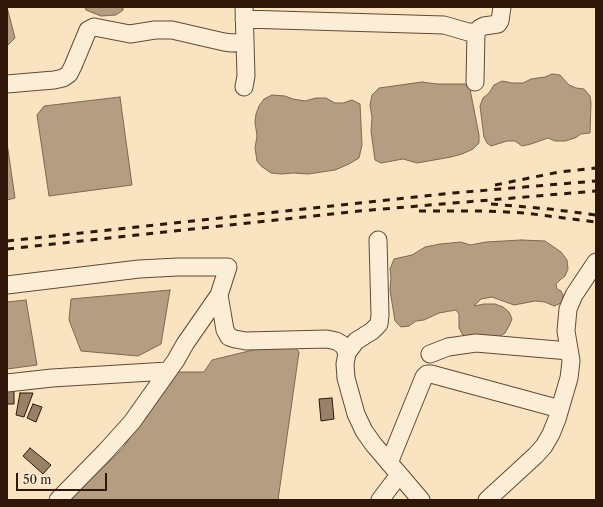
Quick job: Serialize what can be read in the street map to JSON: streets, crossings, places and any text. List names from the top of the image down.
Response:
{
  "scale_bar": "50 m"
}
